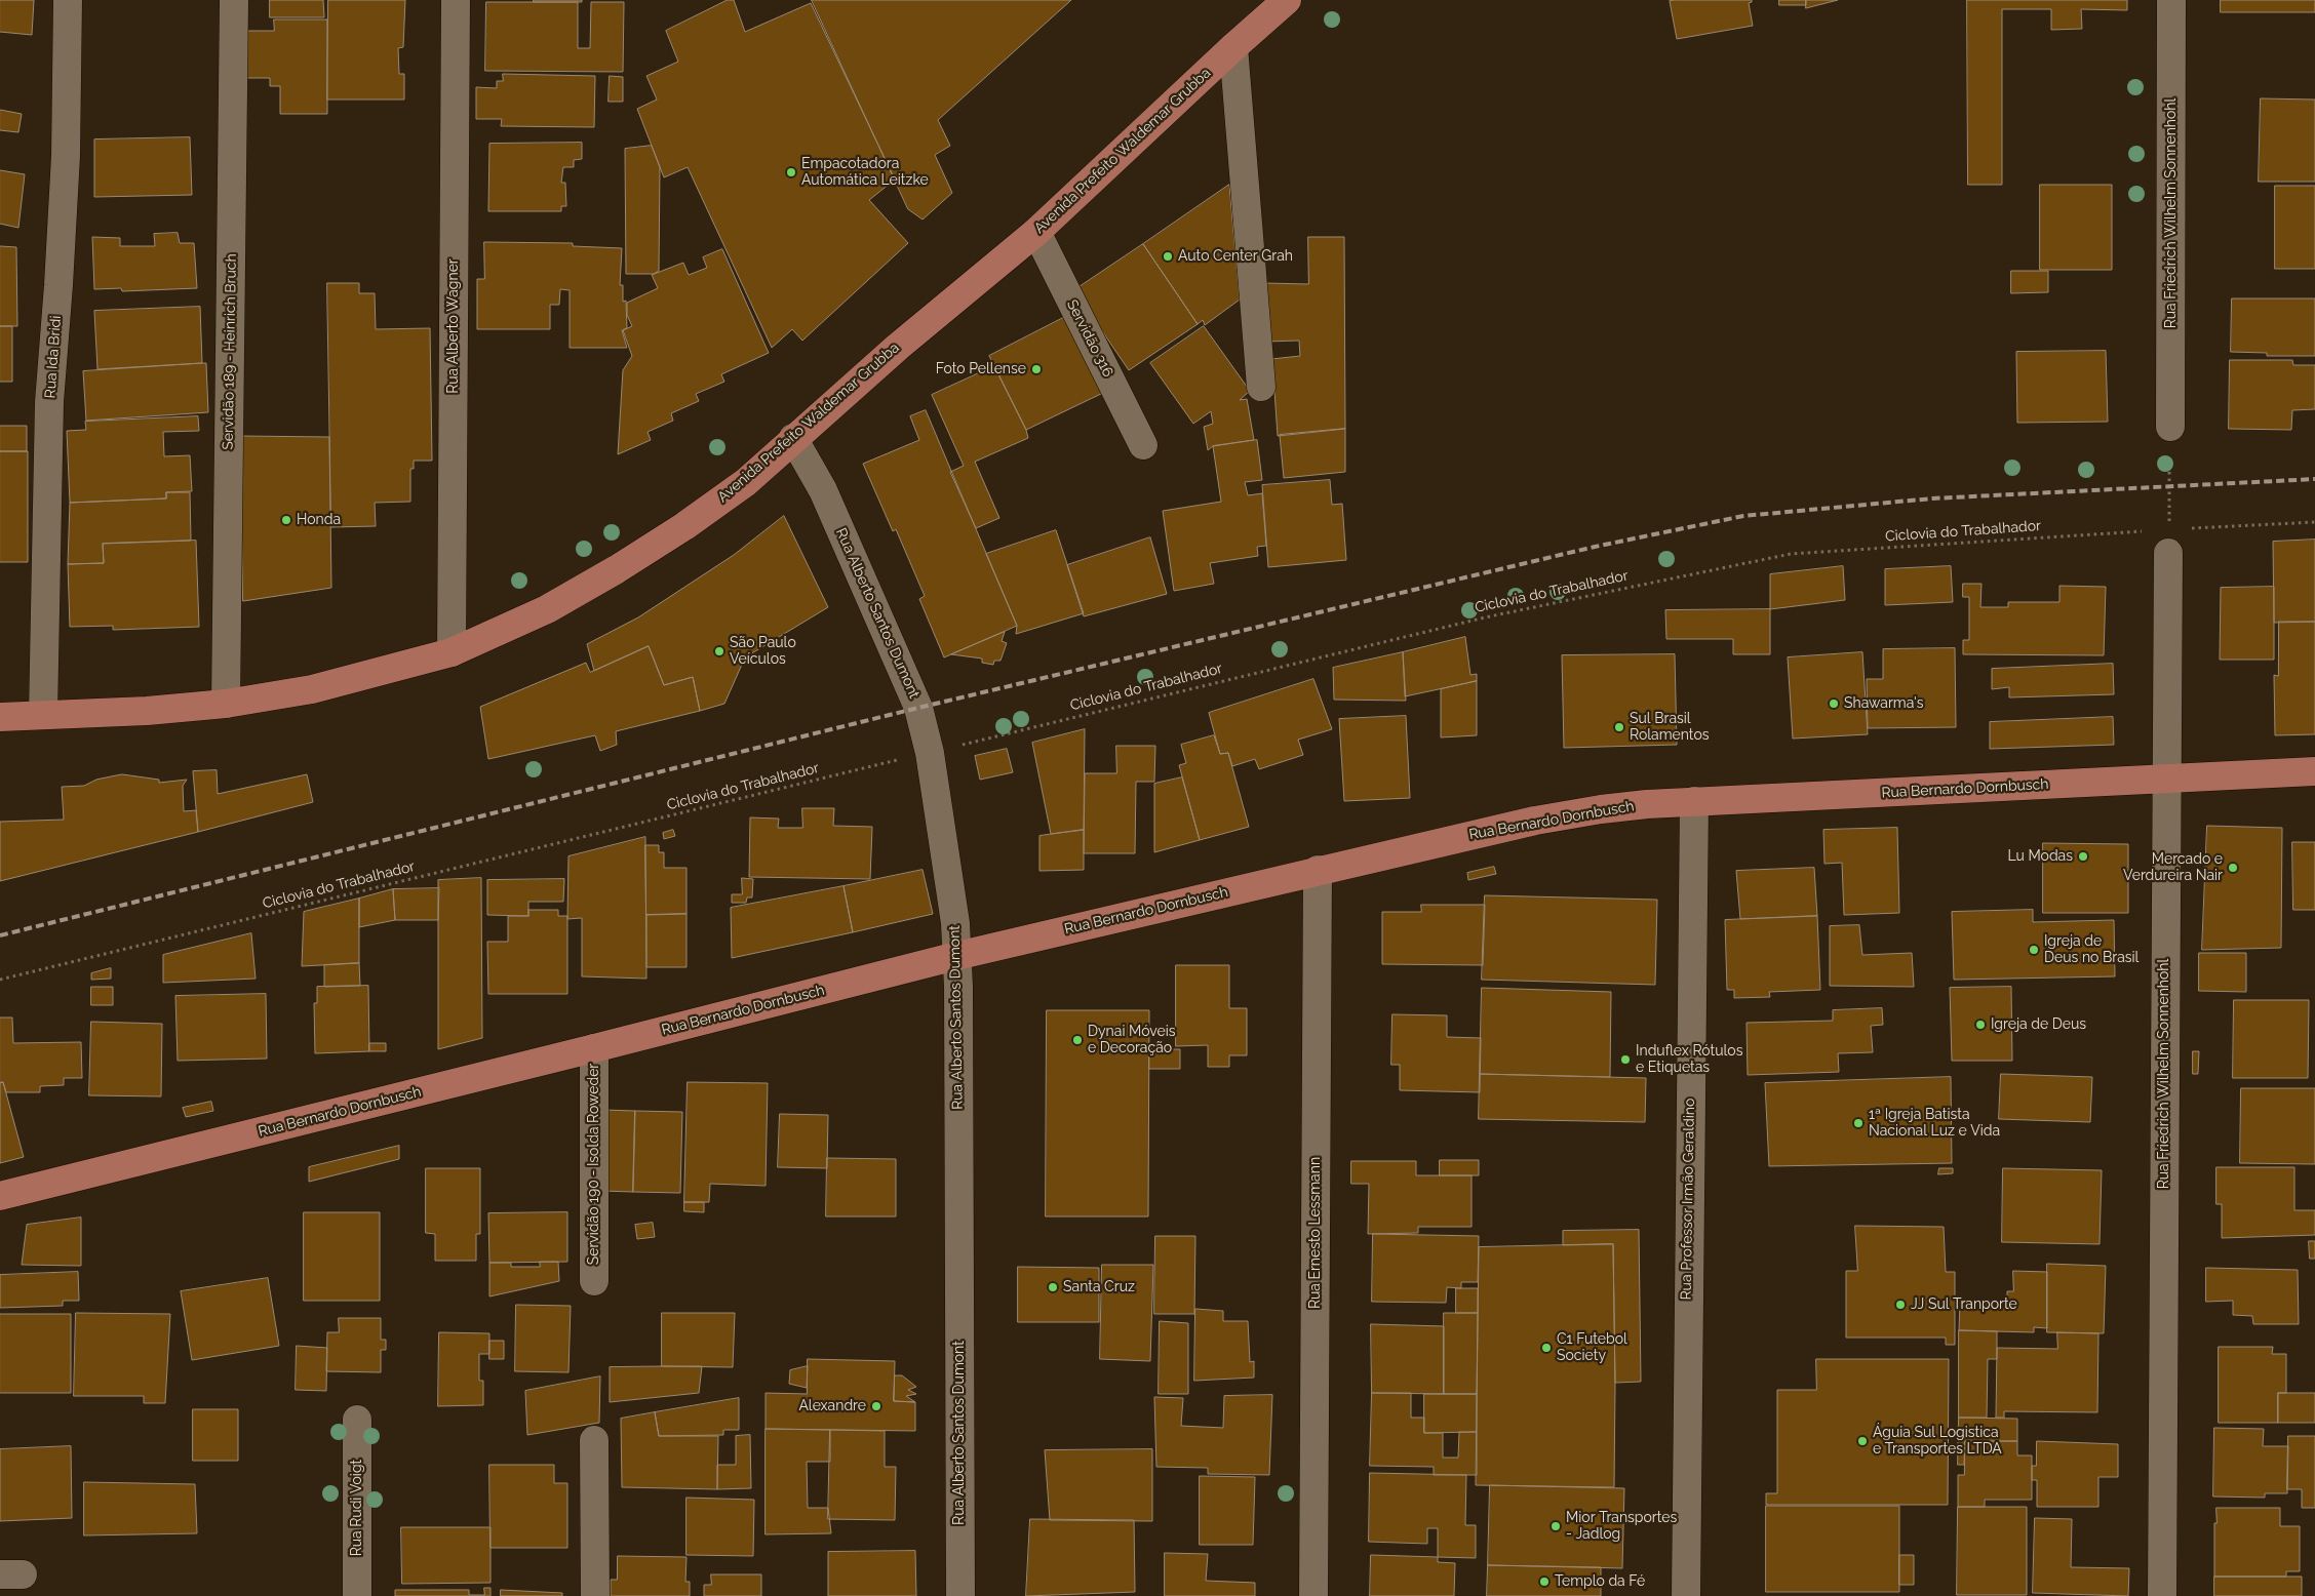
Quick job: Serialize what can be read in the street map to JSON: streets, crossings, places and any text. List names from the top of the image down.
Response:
{
  "streets": {
    "highway": ["Avenida Prefeito Waldemar Grubba", "Rua Bernardo Dornbusch"],
    "street": [
      "Rua Friedrich Wilhelm Sonnenhohl",
      "Rua Alberto Wagner",
      "Servidão 316",
      "Servidão 189 - Heinrich Bruch",
      "Rua Ida Bridi",
      "Rua Alberto Santos Dumont",
      "Servidão 190 - Isolda Roweder",
      "Rua Professor Irmão Geraldino",
      "Rua Ernesto Lessmann",
      "Rua Rudi Voigt"
    ],
    "path": ["Ciclovia do Trabalhador"]
  },
  "crossings": [
    ["Avenida Prefeito Waldemar Grubba", "Rua Alberto Wagner"],
    ["Avenida Prefeito Waldemar Grubba", "Servidão 316"],
    ["Avenida Prefeito Waldemar Grubba", "Servidão 189 - Heinrich Bruch"],
    ["Avenida Prefeito Waldemar Grubba", "Rua Ida Bridi"],
    ["Avenida Prefeito Waldemar Grubba", "Rua Alberto Santos Dumont"],
    ["Rua Friedrich Wilhelm Sonnenhohl", "Ciclovia do Trabalhador"],
    ["Rua Friedrich Wilhelm Sonnenhohl", "Rua Bernardo Dornbusch"],
    ["Ciclovia do Trabalhador", "Rua Alberto Santos Dumont"],
    ["Rua Alberto Santos Dumont", "Rua Bernardo Dornbusch"],
    ["Rua Bernardo Dornbusch", "Servidão 190 - Isolda Roweder"],
    ["Rua Bernardo Dornbusch", "Rua Professor Irmão Geraldino"],
    ["Rua Bernardo Dornbusch", "Rua Ernesto Lessmann"]
  ],
  "places": [
    "Empacotadora Automática Leitzke",
    "Auto Center Grah",
    "Foto Pellense",
    "Honda",
    "São Paulo Veículos",
    "Shawarma's",
    "Sul Brasil Rolamentos",
    "Lu Modas",
    "Mercado e Verdureira Nair",
    "Igreja de Deus no Brasil",
    "Igreja de Deus",
    "Dynai Móveis e Decoração",
    "Induflex Rótulos e Etiquetas",
    "1ª Igreja Batista Nacional Luz e Vida",
    "Santa Cruz",
    "JJ Sul Tranporte",
    "C1 Futebol Society",
    "Alexandre",
    "Águia Sul Logistica e Transportes LTDA",
    "Mior Transportes - Jadlog",
    "Templo da Fé"
  ]
}
